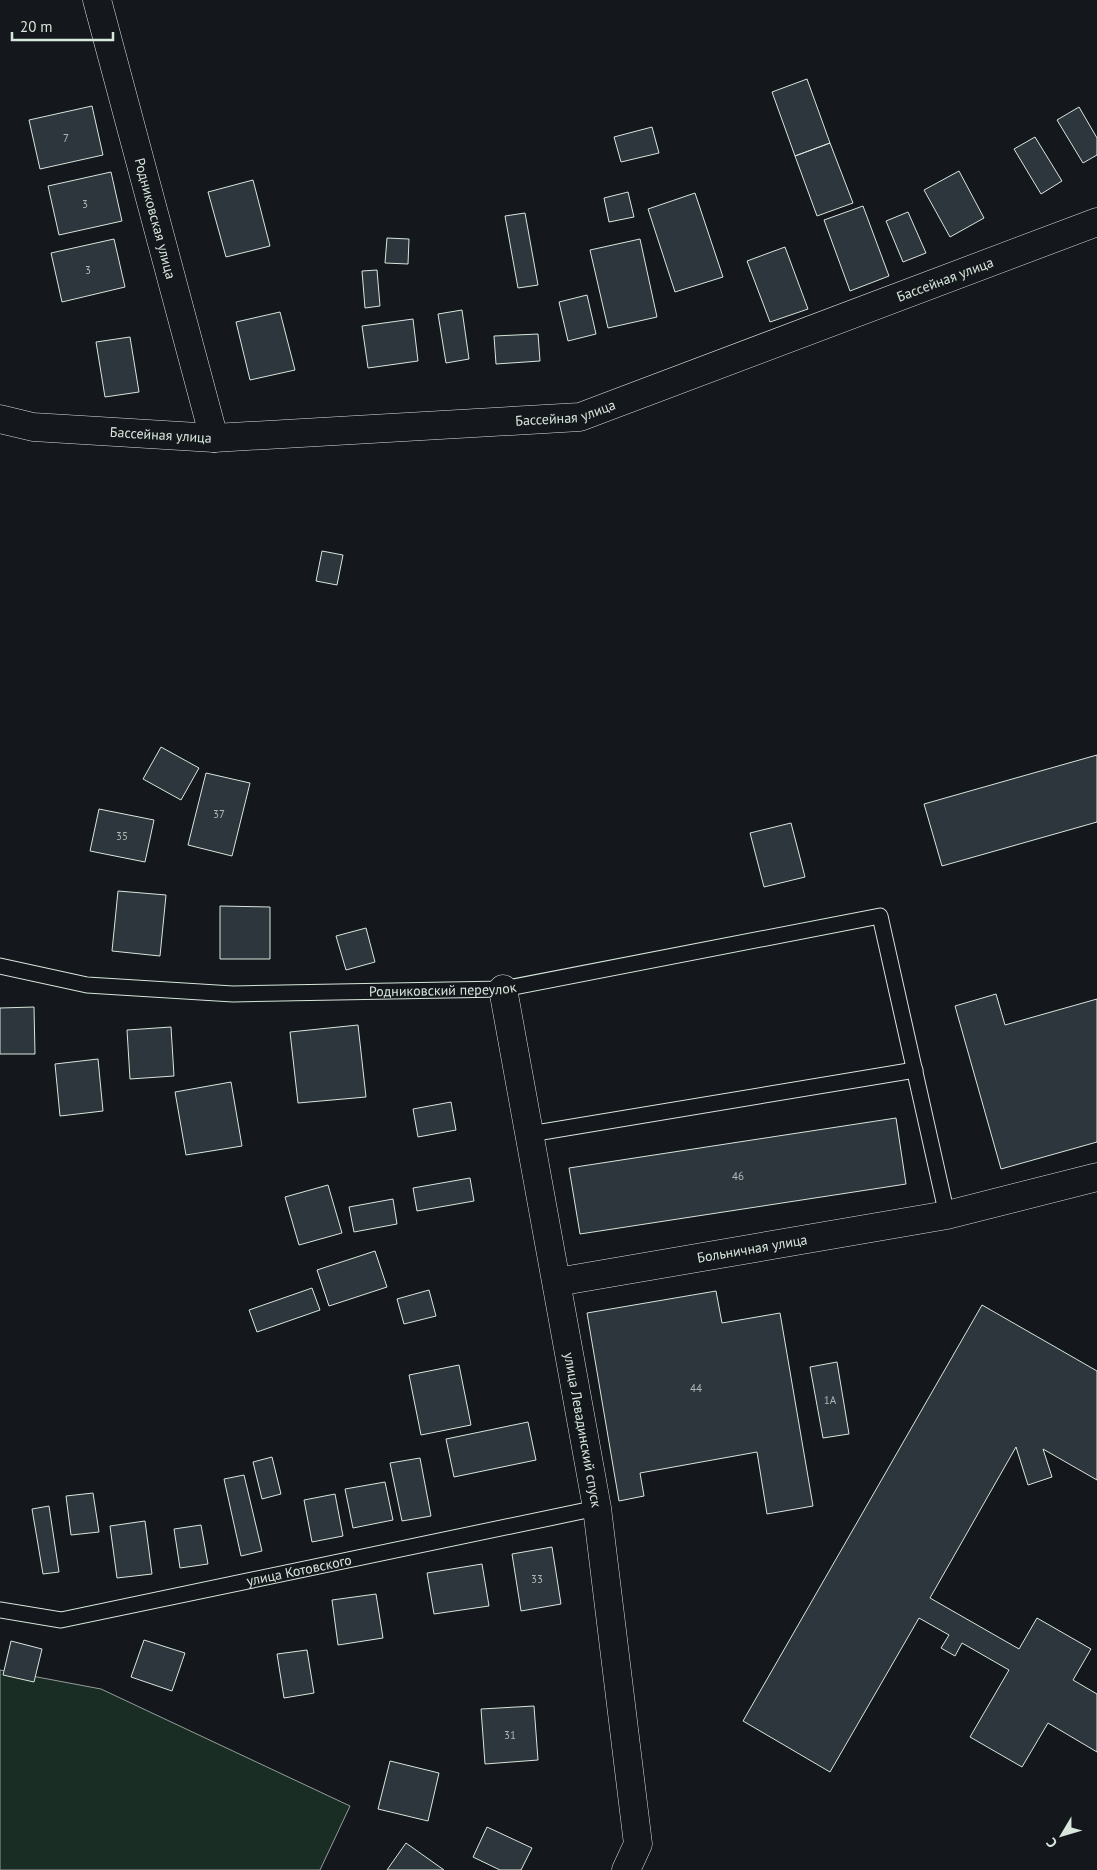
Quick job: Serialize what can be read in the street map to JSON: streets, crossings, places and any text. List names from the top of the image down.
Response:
{
  "streets": {
    "street": [
      "Родниковская улица",
      "Бассейная улица",
      "Больничная улица",
      "улица Левадинский спуск"
    ],
    "lane": ["Родниковский переулок", "улица Котовского"]
  },
  "crossings": [
    ["Родниковская улица", "Бассейная улица"],
    ["Родниковский переулок", "улица Левадинский спуск"],
    ["Больничная улица", "улица Левадинский спуск"],
    ["улица Левадинский спуск", "улица Котовского"]
  ],
  "house_numbers": [
    "7",
    "3",
    "3",
    "37",
    "35",
    "46",
    "44",
    "1А",
    "33",
    "31"
  ],
  "scale_bar": "20 m",
  "north": "bottom left"
}
